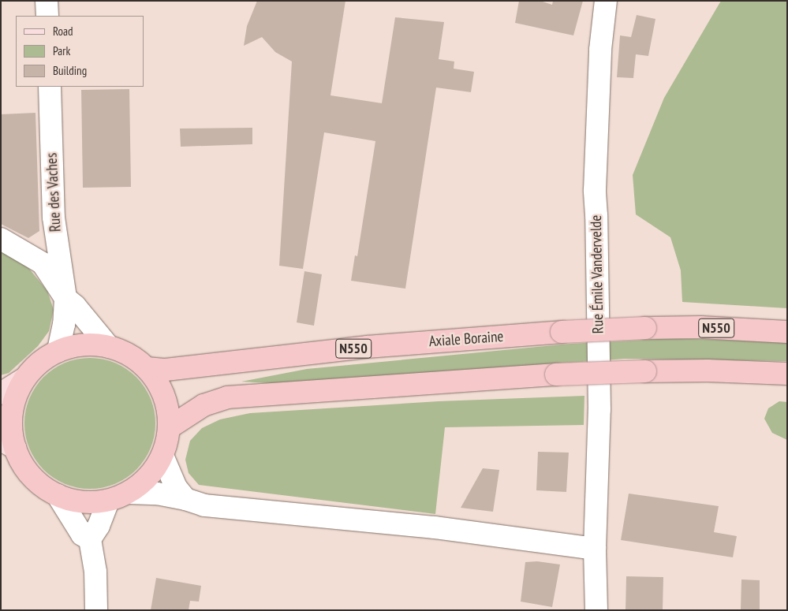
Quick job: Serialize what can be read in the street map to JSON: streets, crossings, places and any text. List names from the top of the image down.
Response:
{
  "streets": {
    "highway": ["N550", "Axiale Boraine"],
    "street": ["Rue des Vaches", "Rue Émile Vandervelde"]
  },
  "legend": ["Road", "Park", "Building"]
}
